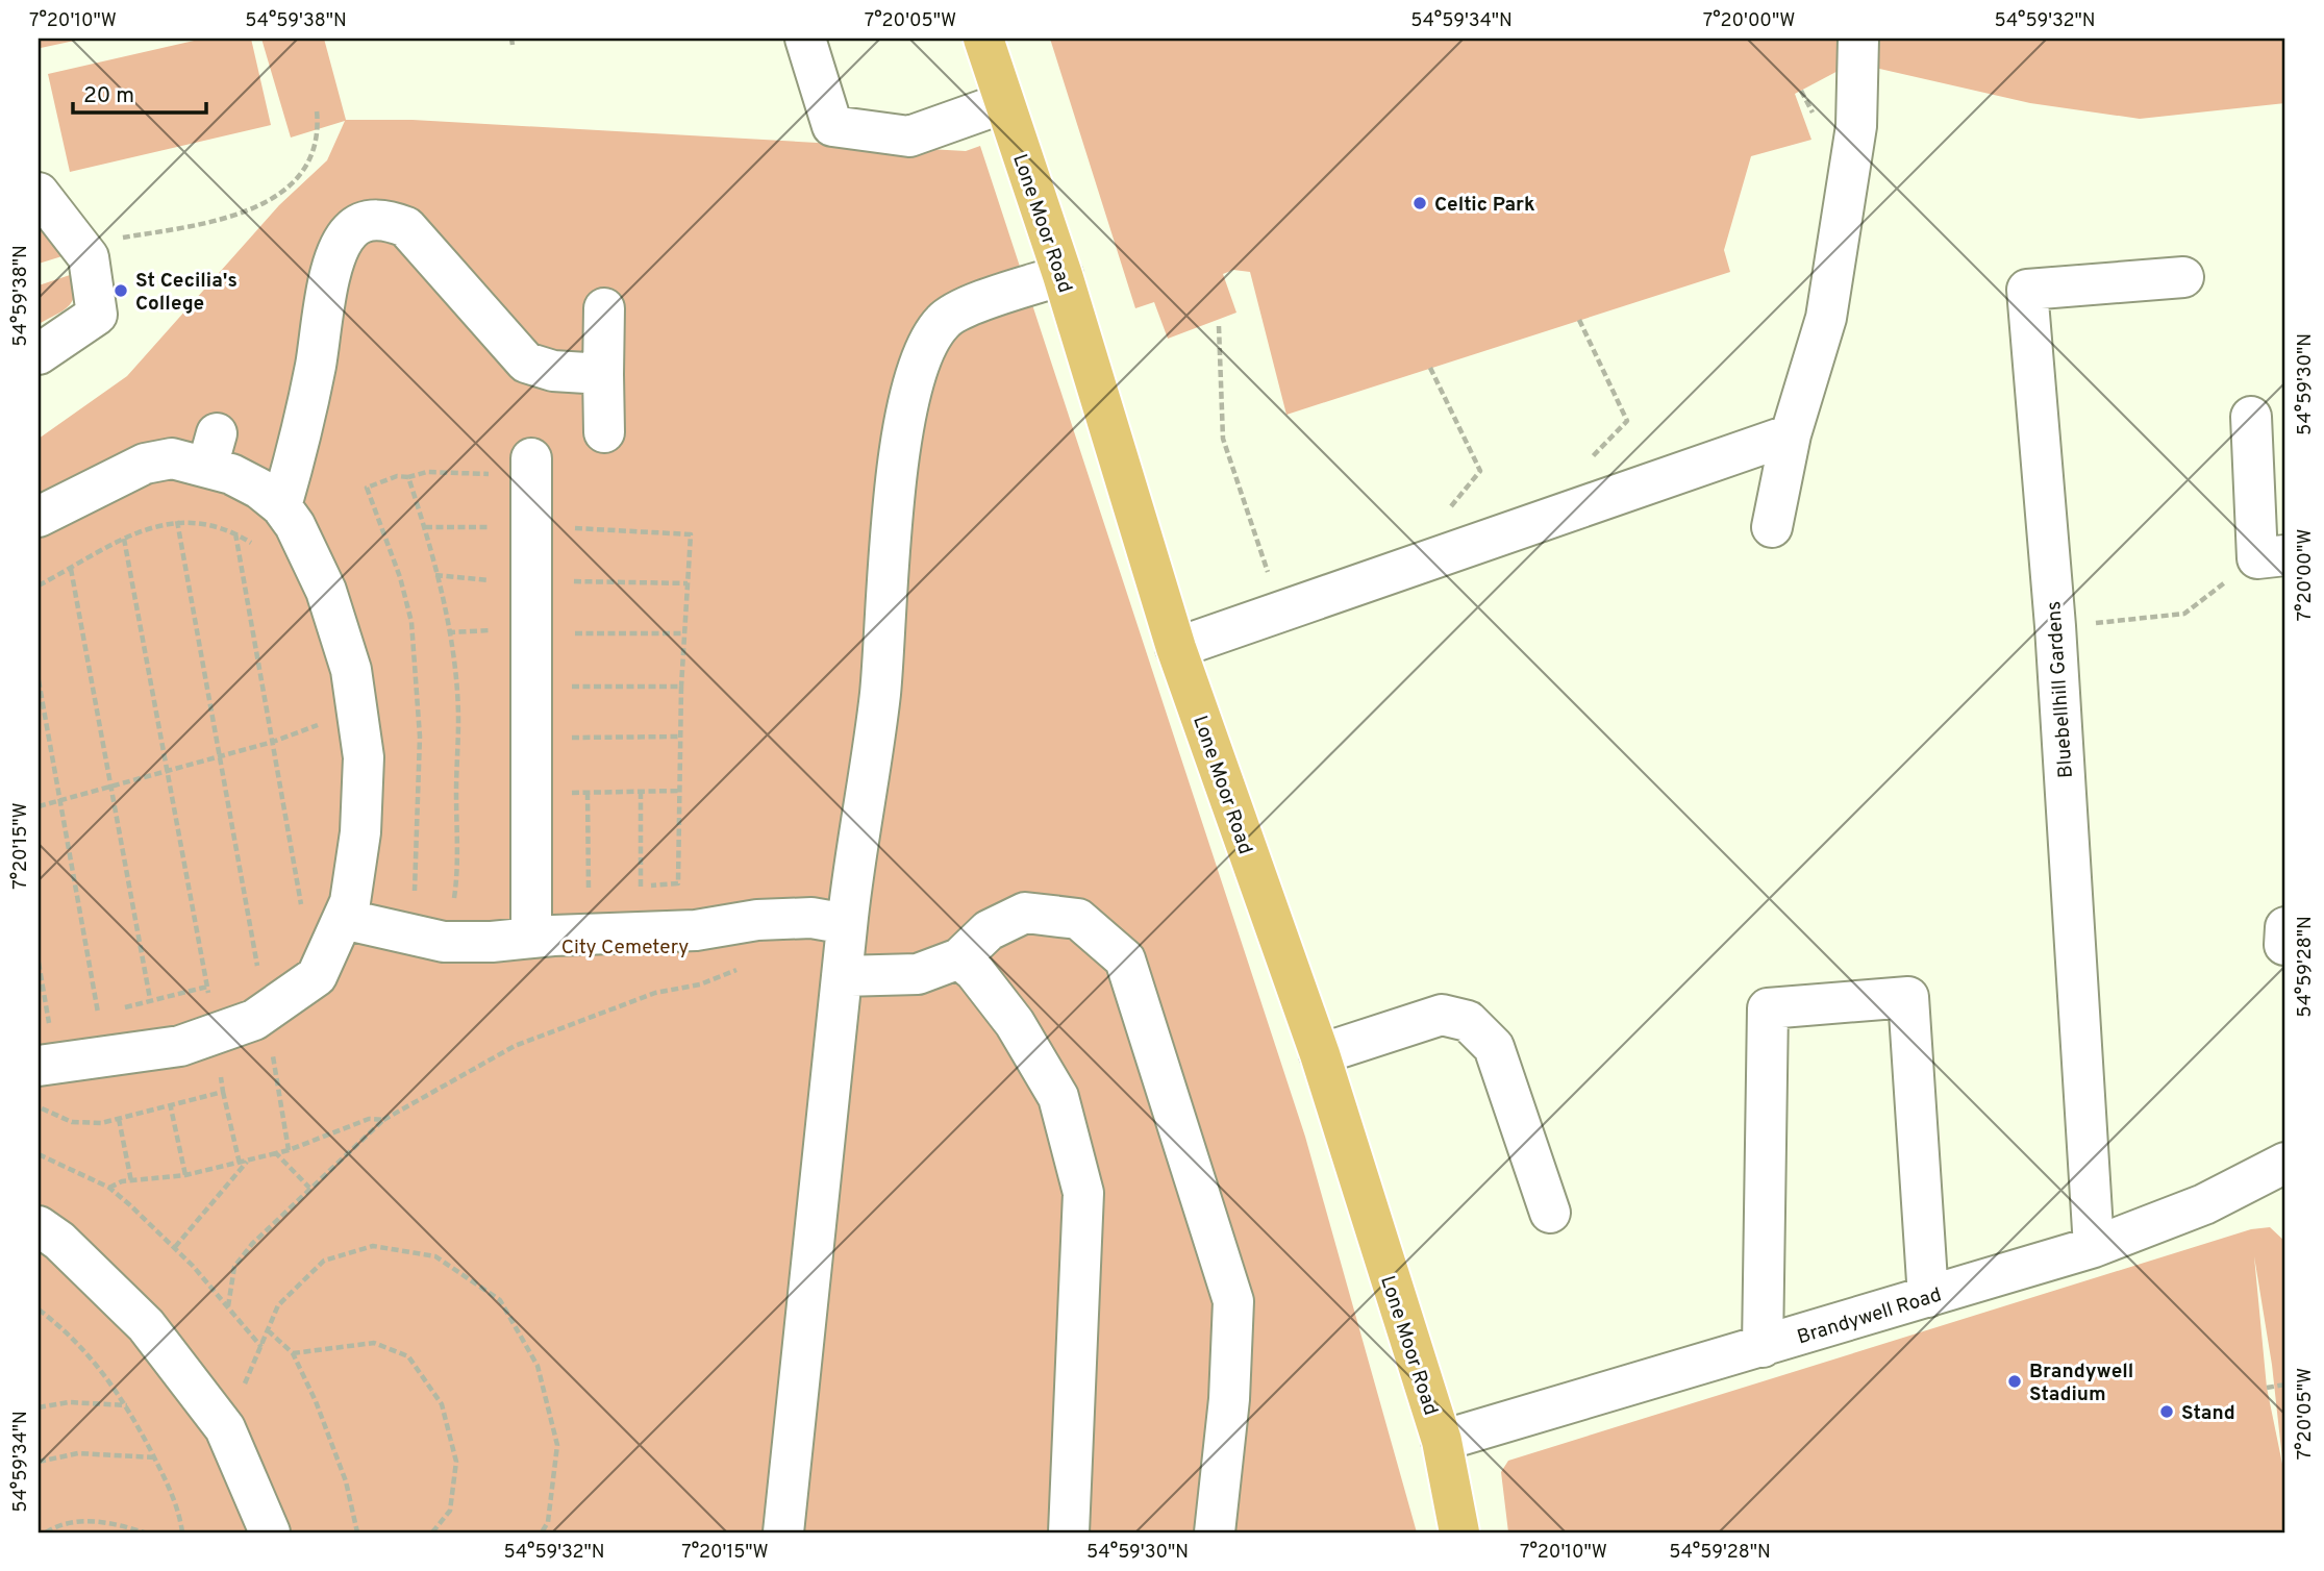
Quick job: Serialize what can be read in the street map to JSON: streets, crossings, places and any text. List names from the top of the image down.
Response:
{
  "streets": {
    "main road": ["Lone Moor Road"],
    "street": ["Bluebellhill Gardens", "Brandywell Road"]
  },
  "crossings": [
    ["Lone Moor Road", "Brandywell Road"],
    ["Bluebellhill Gardens", "Brandywell Road"]
  ],
  "parks": ["City Cemetery"],
  "places": [
    "Celtic Park",
    "St Cecilia's College",
    "Brandywell Stadium",
    "Stand"
  ],
  "scale_bar": "20 m",
  "coordinates": [
    "7°20'10\"W",
    "54°59'38\"N",
    "7°20'05\"W",
    "54°59'34\"N",
    "7°20'00\"W",
    "54°59'32\"N",
    "54°59'30\"N",
    "7°20'15\"W",
    "54°59'28\"N"
  ]
}
